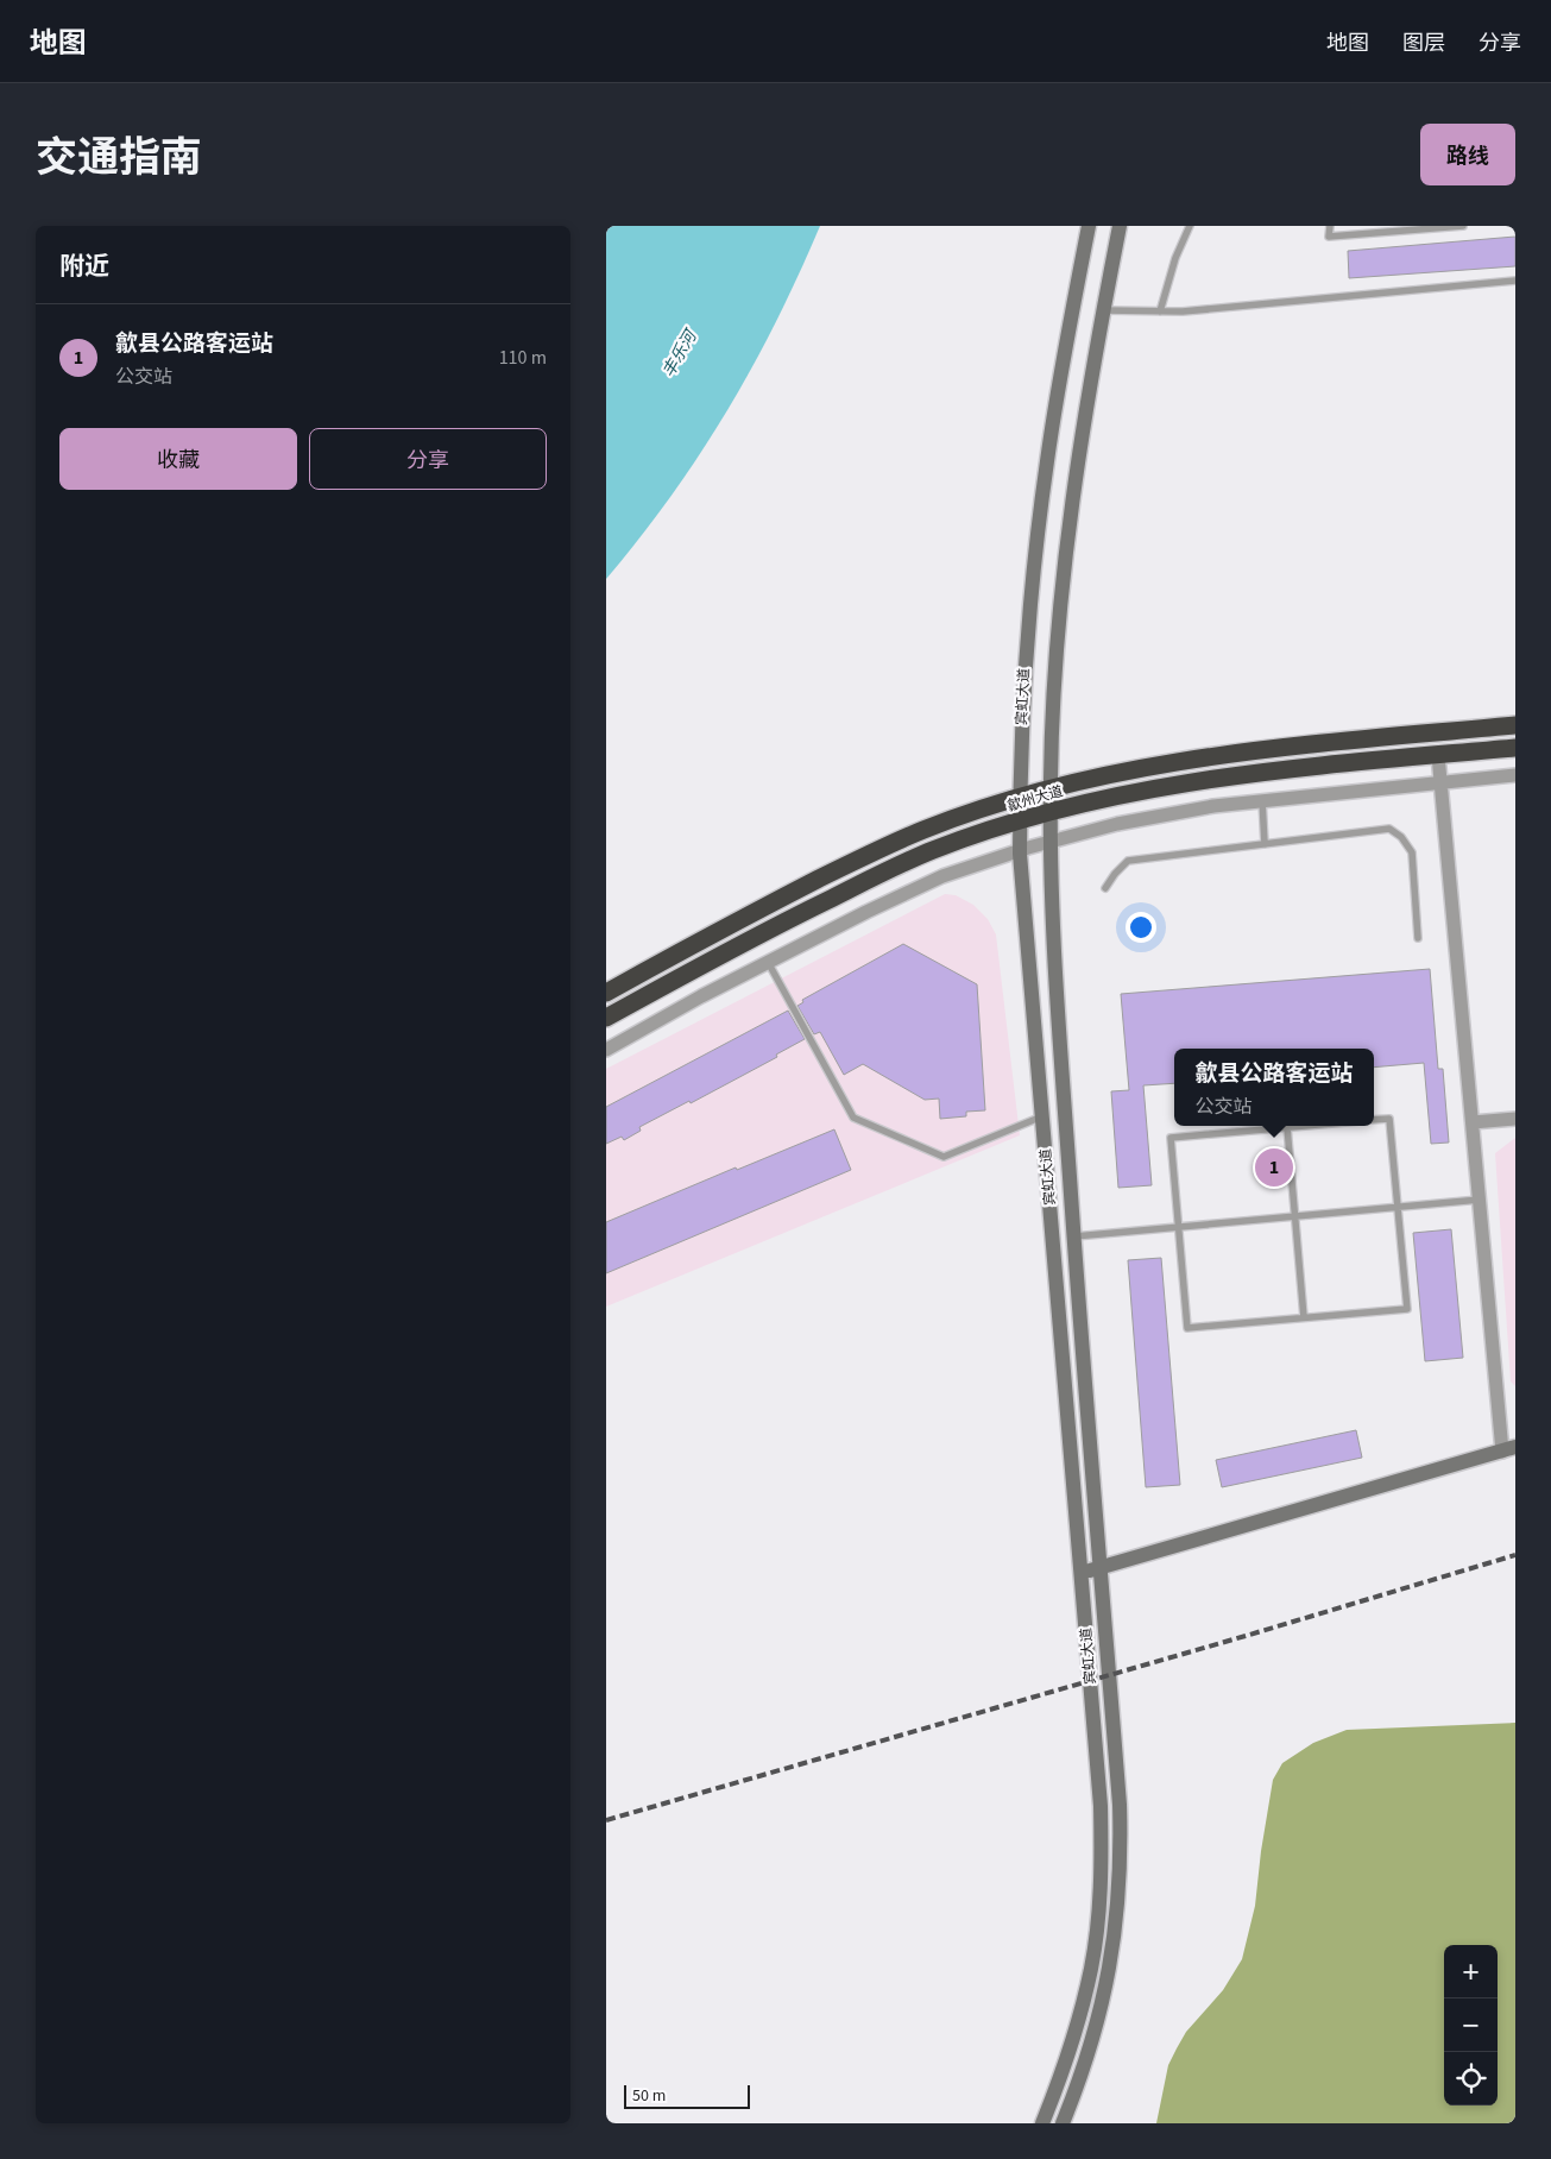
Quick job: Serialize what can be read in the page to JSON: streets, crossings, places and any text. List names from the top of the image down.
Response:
{
  "streets": {
    "highway": ["歙州大道"],
    "main road": ["宾虹大道"]
  },
  "crossings": [
    ["宾虹大道", "歙州大道"]
  ],
  "water": ["丰乐河"],
  "scale_bar": "50 m",
  "page": {
    "header": "地图",
    "nav": ["地图", "图层", "分享"],
    "title": "交通指南",
    "buttons": [
      "路线",
      ["收藏", "分享"]
    ],
    "heading": "附近",
    "list": [
      {
        "mark": "1",
        "name": "歙县公路客运站",
        "note": "公交站",
        "value": "110 m"
      }
    ],
    "popup": ["歙县公路客运站", "公交站"],
    "pins": "1",
    "map_buttons": ["+", "−"],
    "scale": "50 m"
  }
}
